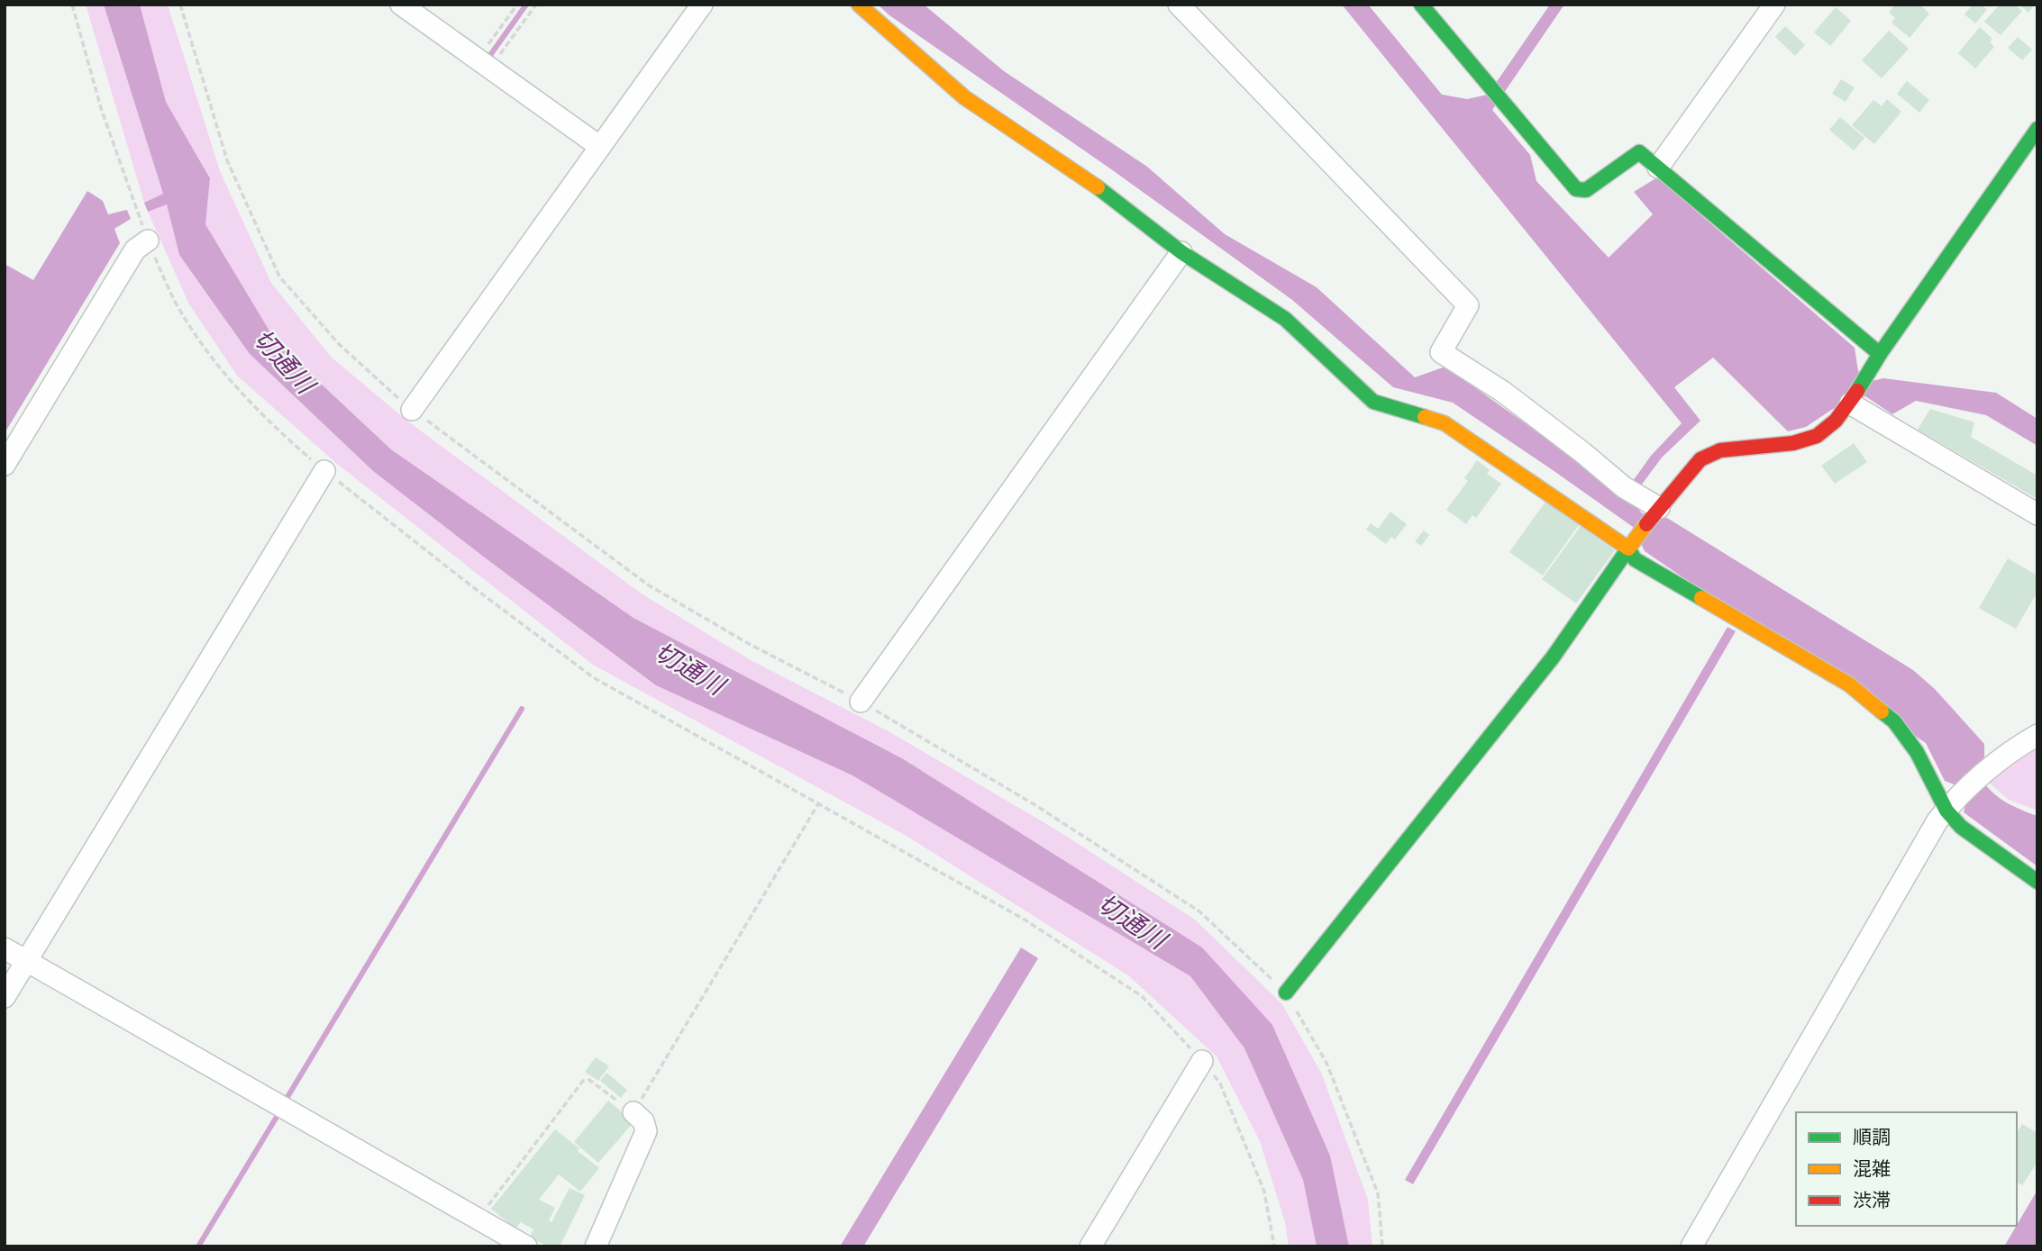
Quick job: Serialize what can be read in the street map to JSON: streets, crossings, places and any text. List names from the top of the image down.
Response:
{
  "water": ["切通川"],
  "legend": ["順調", "混雑", "渋滞"]
}
